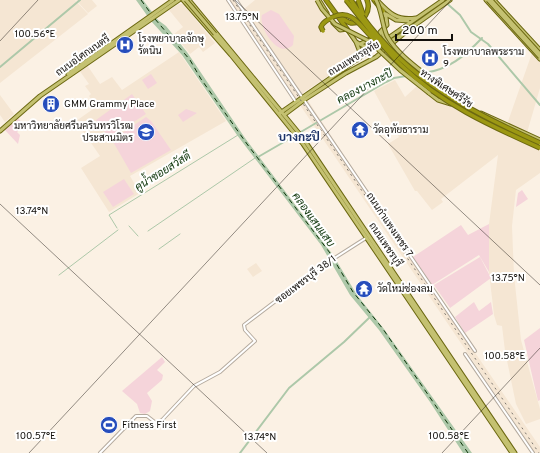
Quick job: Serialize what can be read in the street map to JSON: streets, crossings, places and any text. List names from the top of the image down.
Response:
{
  "streets": {
    "highway": ["ทางพิเศษศรีรัช"],
    "main road": ["ถนนอโศกมนตรี", "ถนนเพชรอุทัย", "ถนนเพชรบุรี"],
    "street": ["ถนนกำแพงเพชร 7", "ซอยเพชรบุรี 38/1"]
  },
  "crossings": [
    ["ถนนเพชรอุทัย", "ทางพิเศษศรีรัช"],
    ["ถนนเพชรอุทัย", "ถนนกำแพงเพชร 7"],
    ["ถนนเพชรอุทัย", "ถนนเพชรบุรี"],
    ["ถนนเพชรบุรี", "ซอยเพชรบุรี 38/1"]
  ],
  "districts": ["บางกะปิ"],
  "water": ["คลองบางกะปิ", "คูน้ำซอยสวัสดี", "คลองแสนแสบ"],
  "places": {
    "hospital": ["โรงพยาบาลจักษุ รัตนิน", "โรงพยาบาลพระราม 9"],
    "building": ["GMM Grammy Place"],
    "temple": ["วัดอุทัยธาราม", "วัดใหม่ช่องลม"],
    "school or university": ["มหาวิทยาลัยศรีนครินทรวิโรฒ ประสานมิตร"],
    "sports": ["Fitness First"]
  },
  "scale_bar": "200 m",
  "coordinates": [
    "13.75°N",
    "100.56°E",
    "13.74°N",
    "100.58°E",
    "100.57°E"
  ]
}
